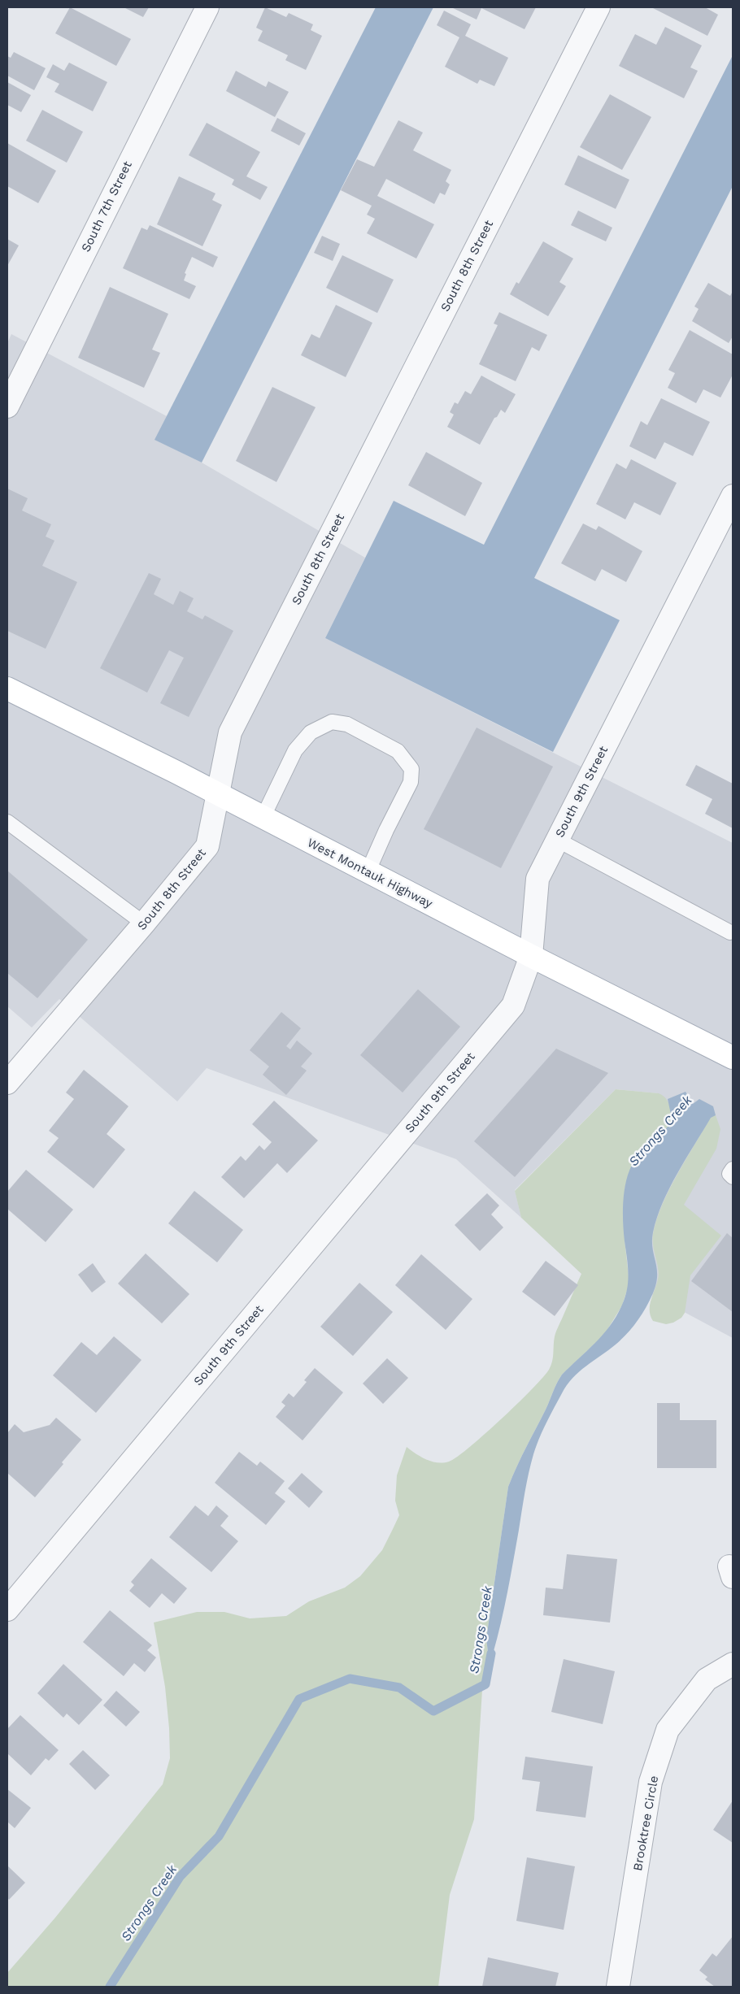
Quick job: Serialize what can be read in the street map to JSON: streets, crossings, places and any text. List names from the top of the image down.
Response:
{
  "streets": {
    "main road": ["West Montauk Highway"],
    "street": [
      "South 7th Street",
      "South 8th Street",
      "South 9th Street",
      "Brooktree Circle"
    ]
  },
  "crossings": [
    ["South 8th Street", "West Montauk Highway"],
    ["South 9th Street", "West Montauk Highway"]
  ],
  "water": ["Strongs Creek"]
}
